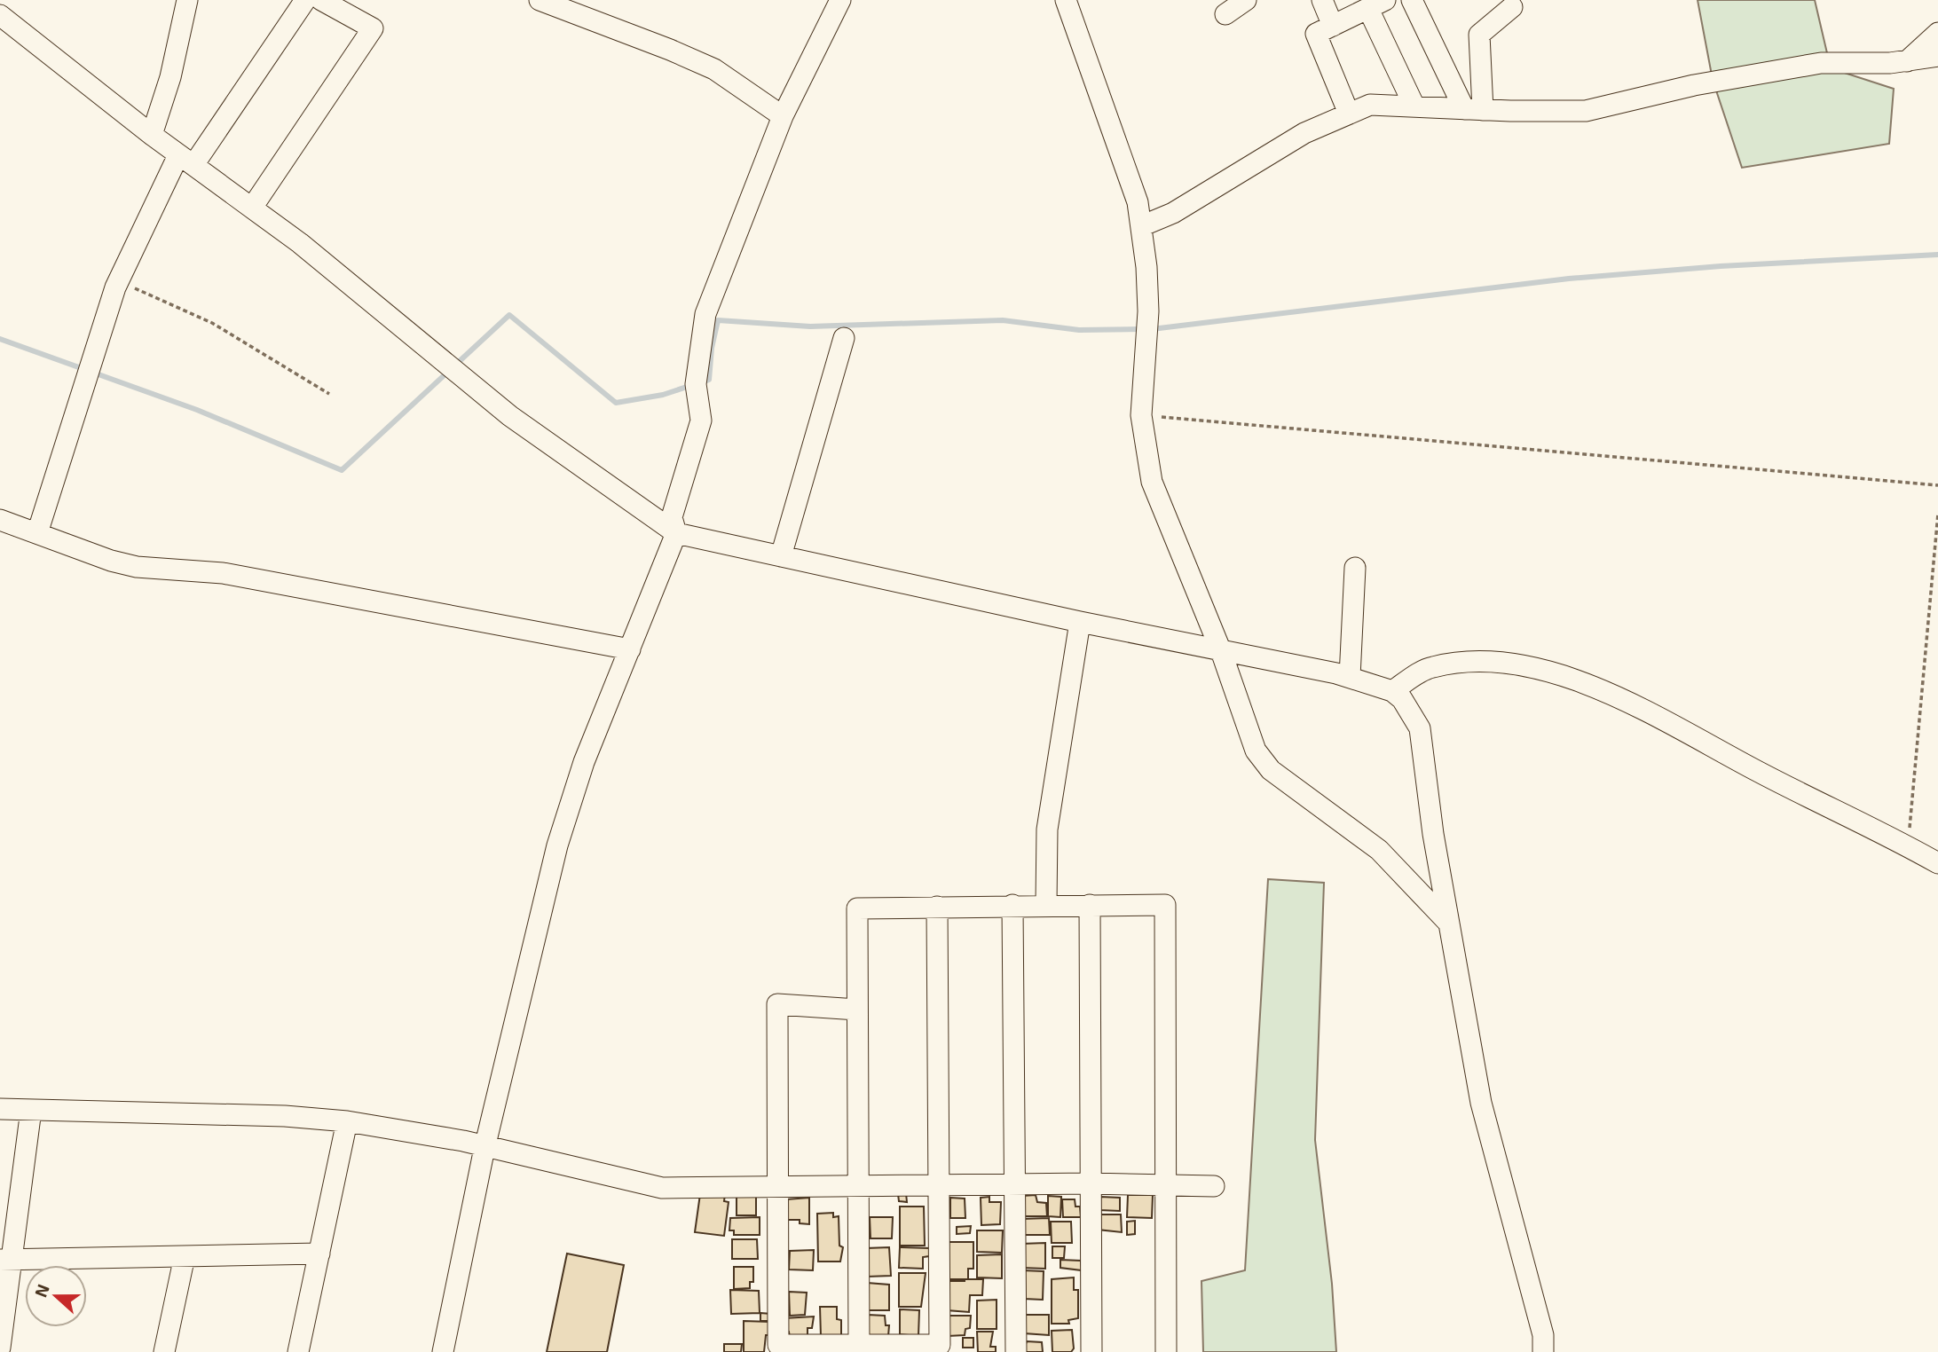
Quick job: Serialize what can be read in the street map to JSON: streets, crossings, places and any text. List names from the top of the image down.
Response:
{
  "north": "left"
}
